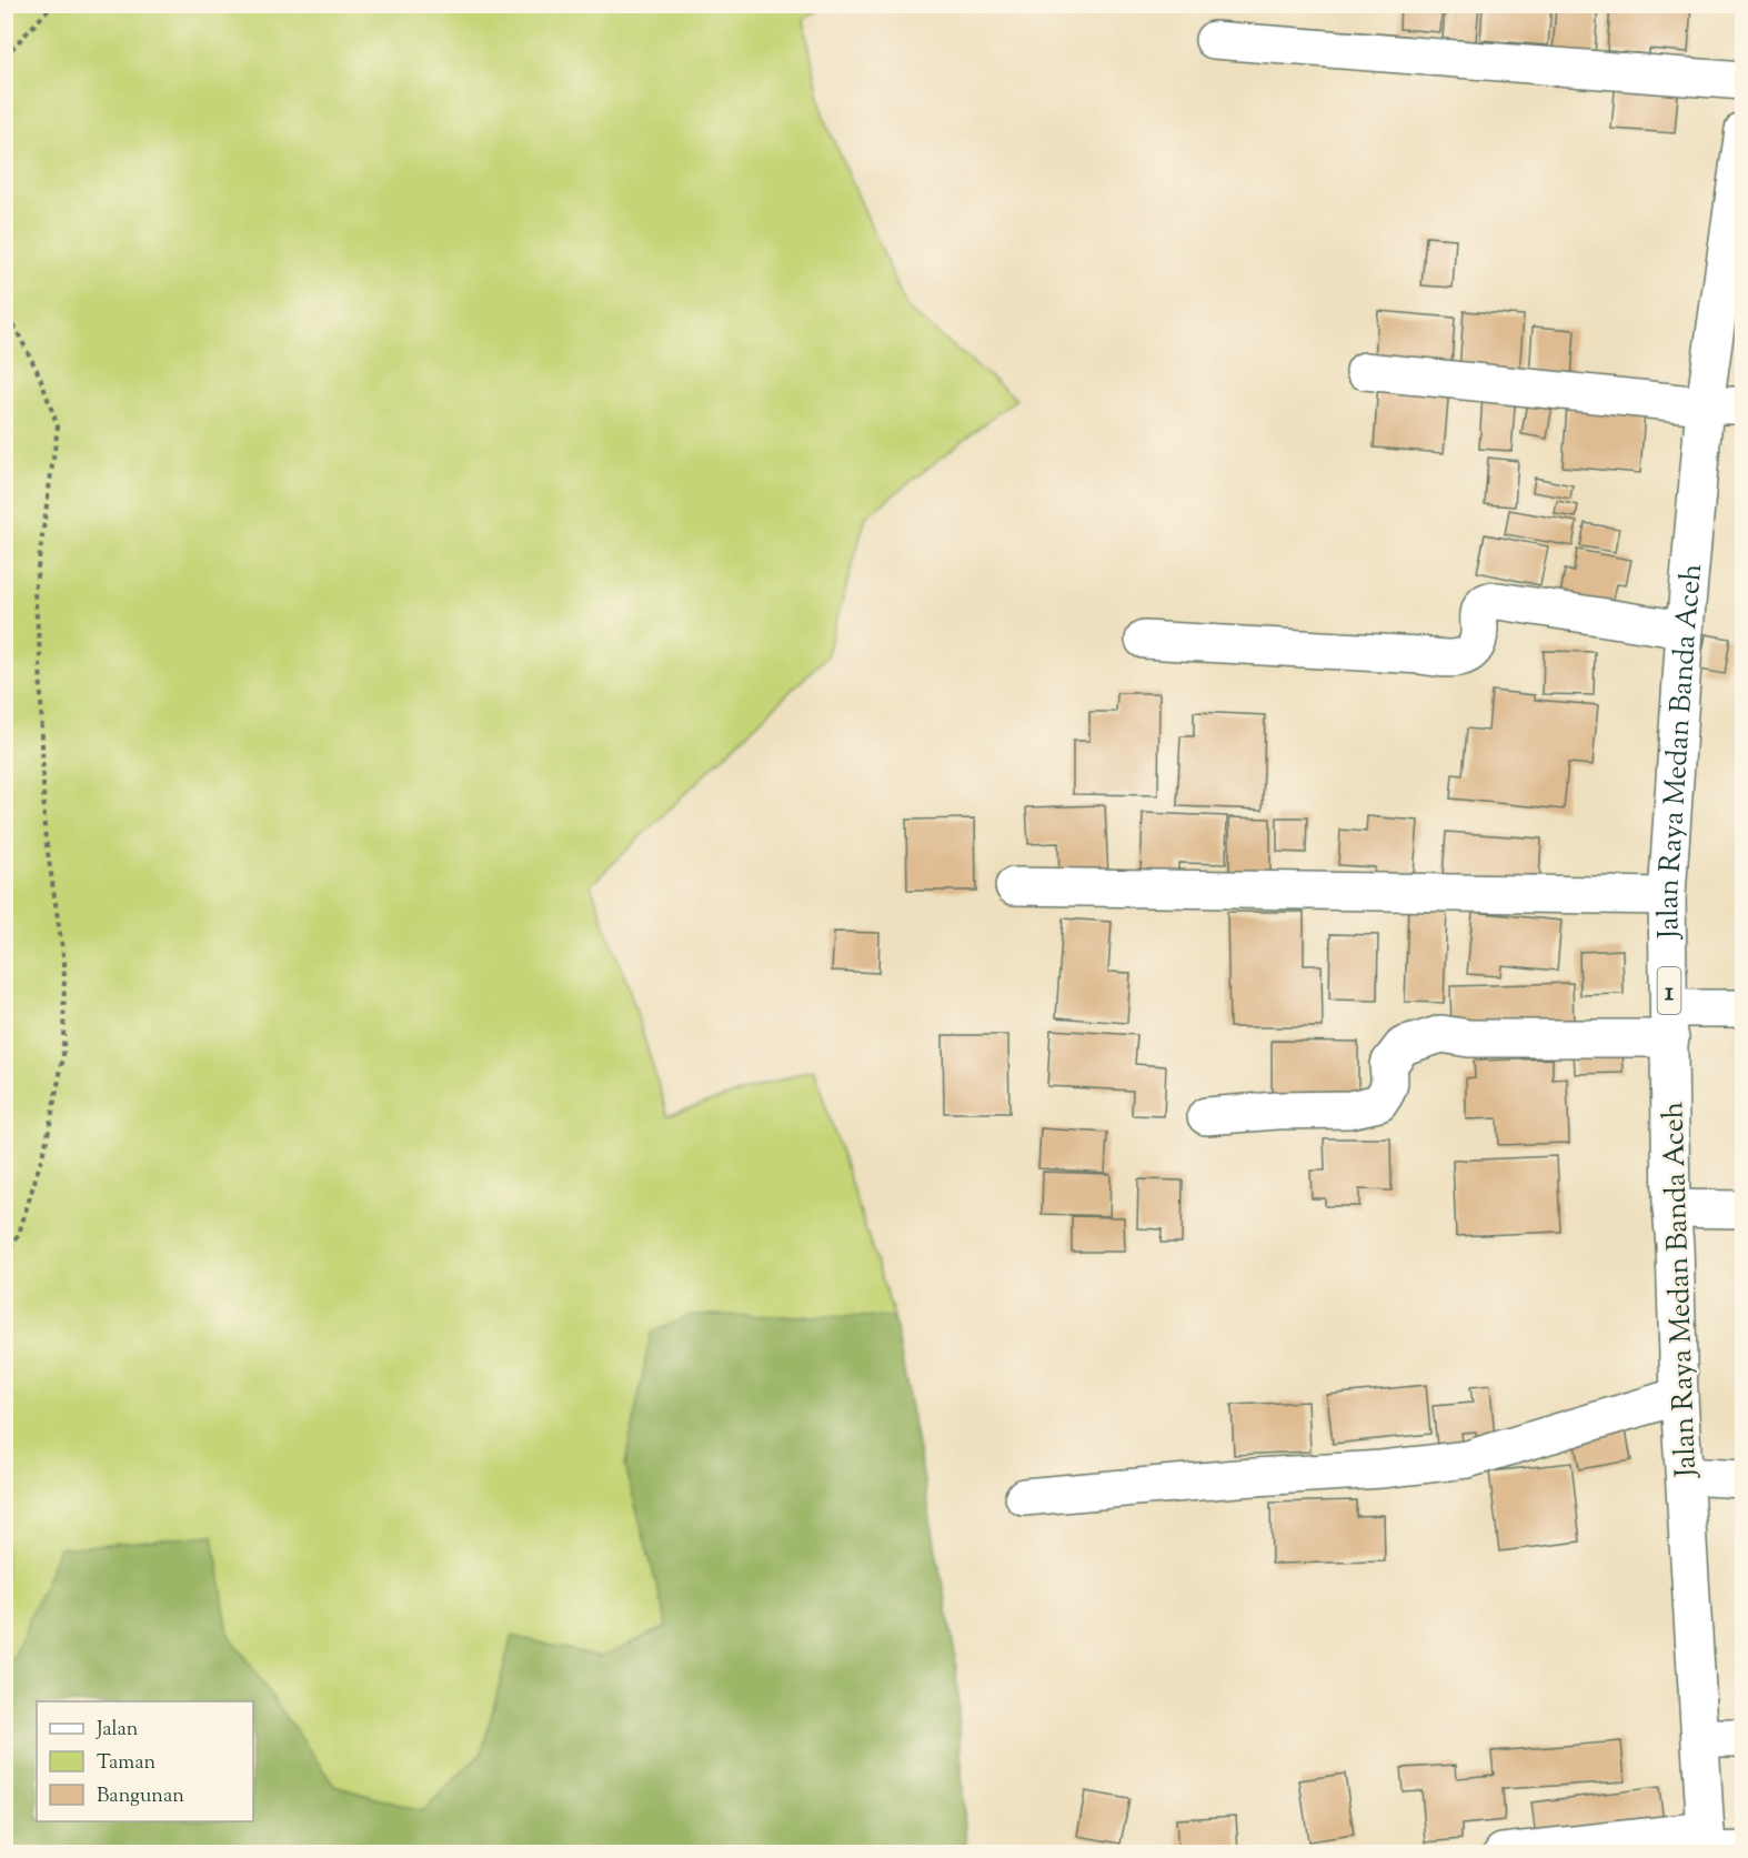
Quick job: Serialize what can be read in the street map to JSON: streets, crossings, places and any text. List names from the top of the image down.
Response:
{
  "streets": {
    "main road": ["Jalan Raya Medan Banda Aceh", "1"]
  },
  "legend": ["Jalan", "Taman", "Bangunan"]
}
